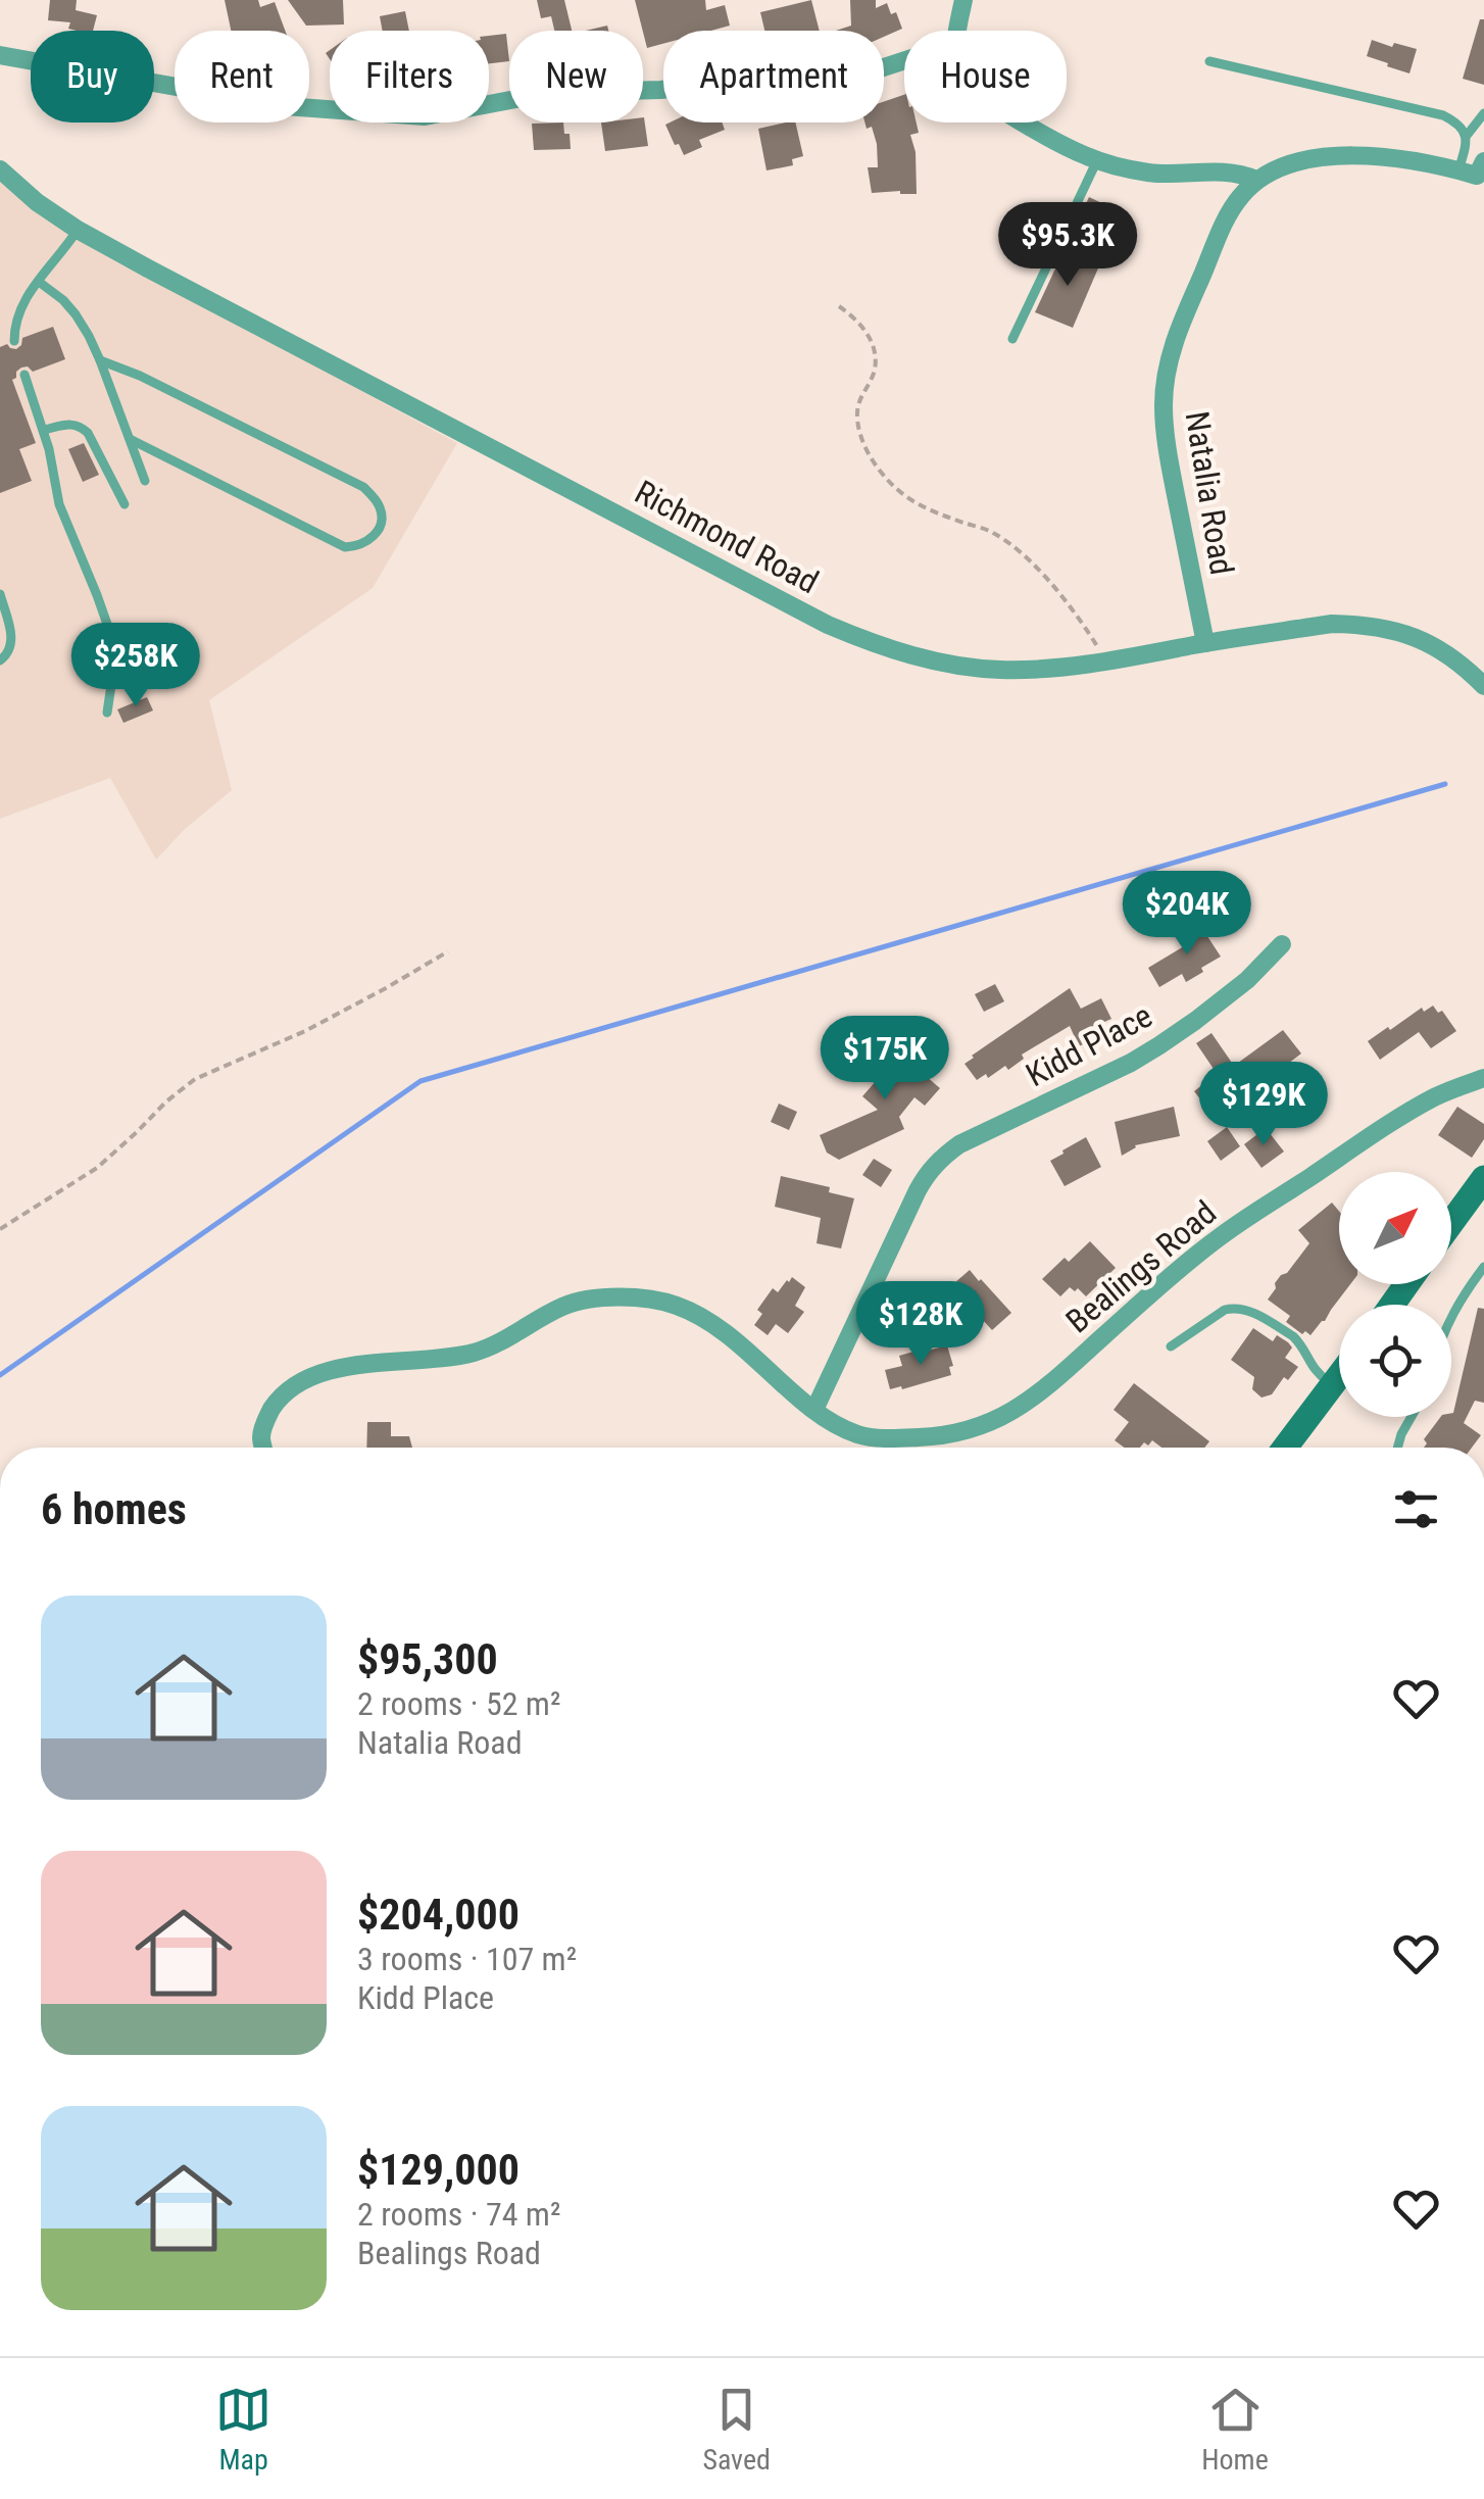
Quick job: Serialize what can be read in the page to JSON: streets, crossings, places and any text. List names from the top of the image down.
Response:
{
  "streets": {
    "street": [
      "Natalia Road",
      "Richmond Road",
      "Kidd Place",
      "Bealings Road"
    ]
  },
  "crossings": [
    ["Natalia Road", "Richmond Road"],
    ["Kidd Place", "Bealings Road"]
  ],
  "north": "top right",
  "page": {
    "chip": [
      "Buy",
      "Rent",
      "Filters",
      "New",
      "Apartment",
      "House"
    ],
    "price": [
      "$95.3K",
      "$258K",
      "$204K",
      "$175K",
      "$129K",
      "$128K"
    ],
    "heading": "6 homes",
    "list": [
      {
        "name": "$95,300",
        "note": "2 rooms · 52 m² · Natalia Road"
      },
      {
        "name": "$204,000",
        "note": "3 rooms · 107 m² · Kidd Place"
      },
      {
        "name": "$129,000",
        "note": "2 rooms · 74 m² · Bealings Road"
      }
    ],
    "tabs": ["Map", "Saved", "Home"]
  }
}
